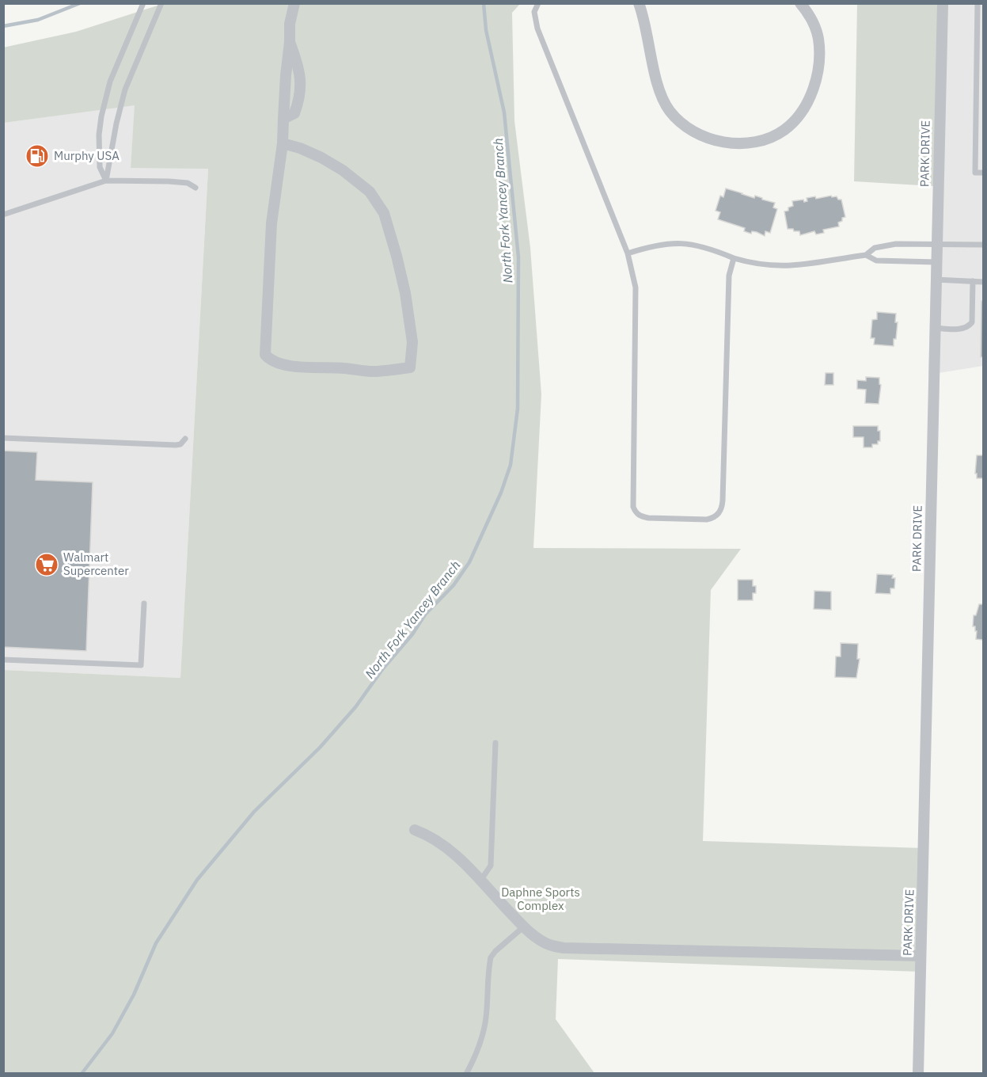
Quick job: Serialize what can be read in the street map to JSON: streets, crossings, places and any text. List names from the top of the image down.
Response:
{
  "streets": {
    "street": ["PARK DRIVE"]
  },
  "water": ["North Fork Yancey Branch"],
  "parks": ["Daphne Sports Complex"],
  "places": {
    "fuel station": ["Murphy USA"],
    "supermarket": ["Walmart Supercenter"]
  }
}
